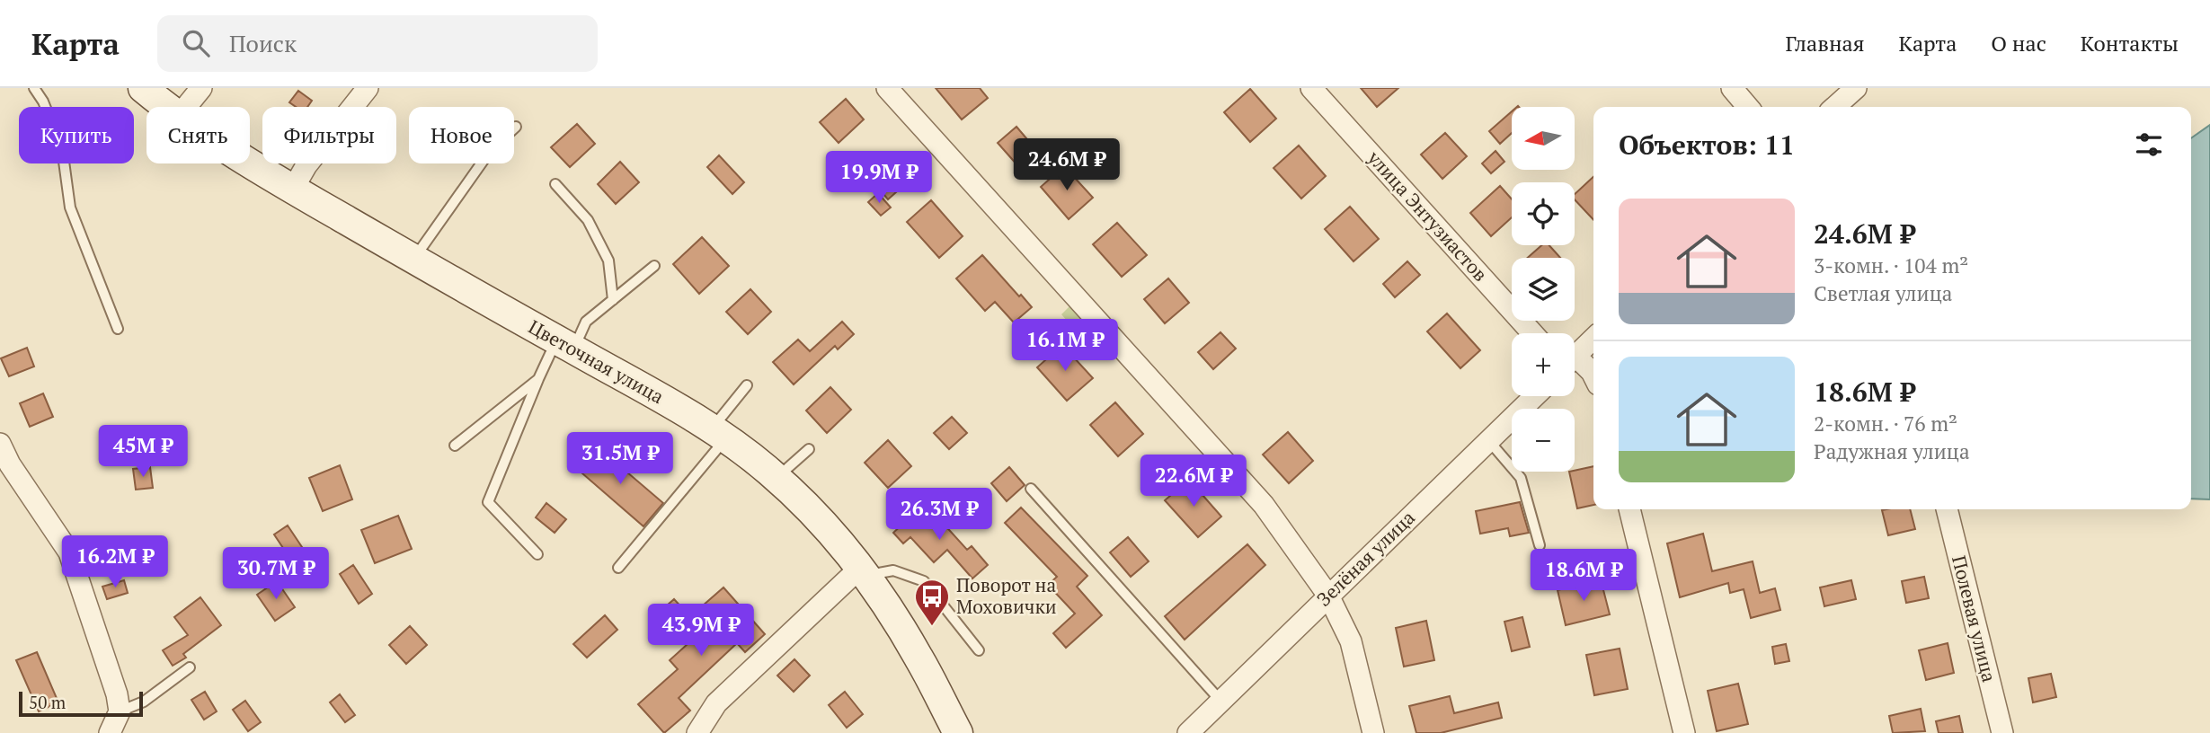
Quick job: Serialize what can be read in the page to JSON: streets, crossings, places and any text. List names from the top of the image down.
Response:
{
  "streets": {
    "main road": ["Цветочная улица"],
    "street": ["улица Энтузиастов", "Зелёная улица", "Полевая улица"]
  },
  "places": {
    "bus stop": ["Поворот на Моховички"]
  },
  "scale_bar": "50 m",
  "north": "left",
  "page": {
    "header": "Карта",
    "search": "Поиск",
    "nav": [
      "Главная",
      "Карта",
      "О нас",
      "Контакты"
    ],
    "map_buttons": ["+", "−"],
    "chip": [
      "Купить",
      "Снять",
      "Фильтры",
      "Новое"
    ],
    "heading": "Объектов: 11",
    "price": [
      "24.6M ₽",
      "19.9M ₽",
      "16.1M ₽",
      "45M ₽",
      "31.5M ₽",
      "22.6M ₽",
      "26.3M ₽",
      "16.2M ₽",
      "30.7M ₽",
      "18.6M ₽",
      "43.9M ₽"
    ],
    "list": [
      {
        "name": "24.6M ₽",
        "note": "3-комн. · 104 m² · Светлая улица"
      },
      {
        "name": "18.6M ₽",
        "note": "2-комн. · 76 m² · Радужная улица"
      }
    ],
    "scale": "50 m"
  }
}
